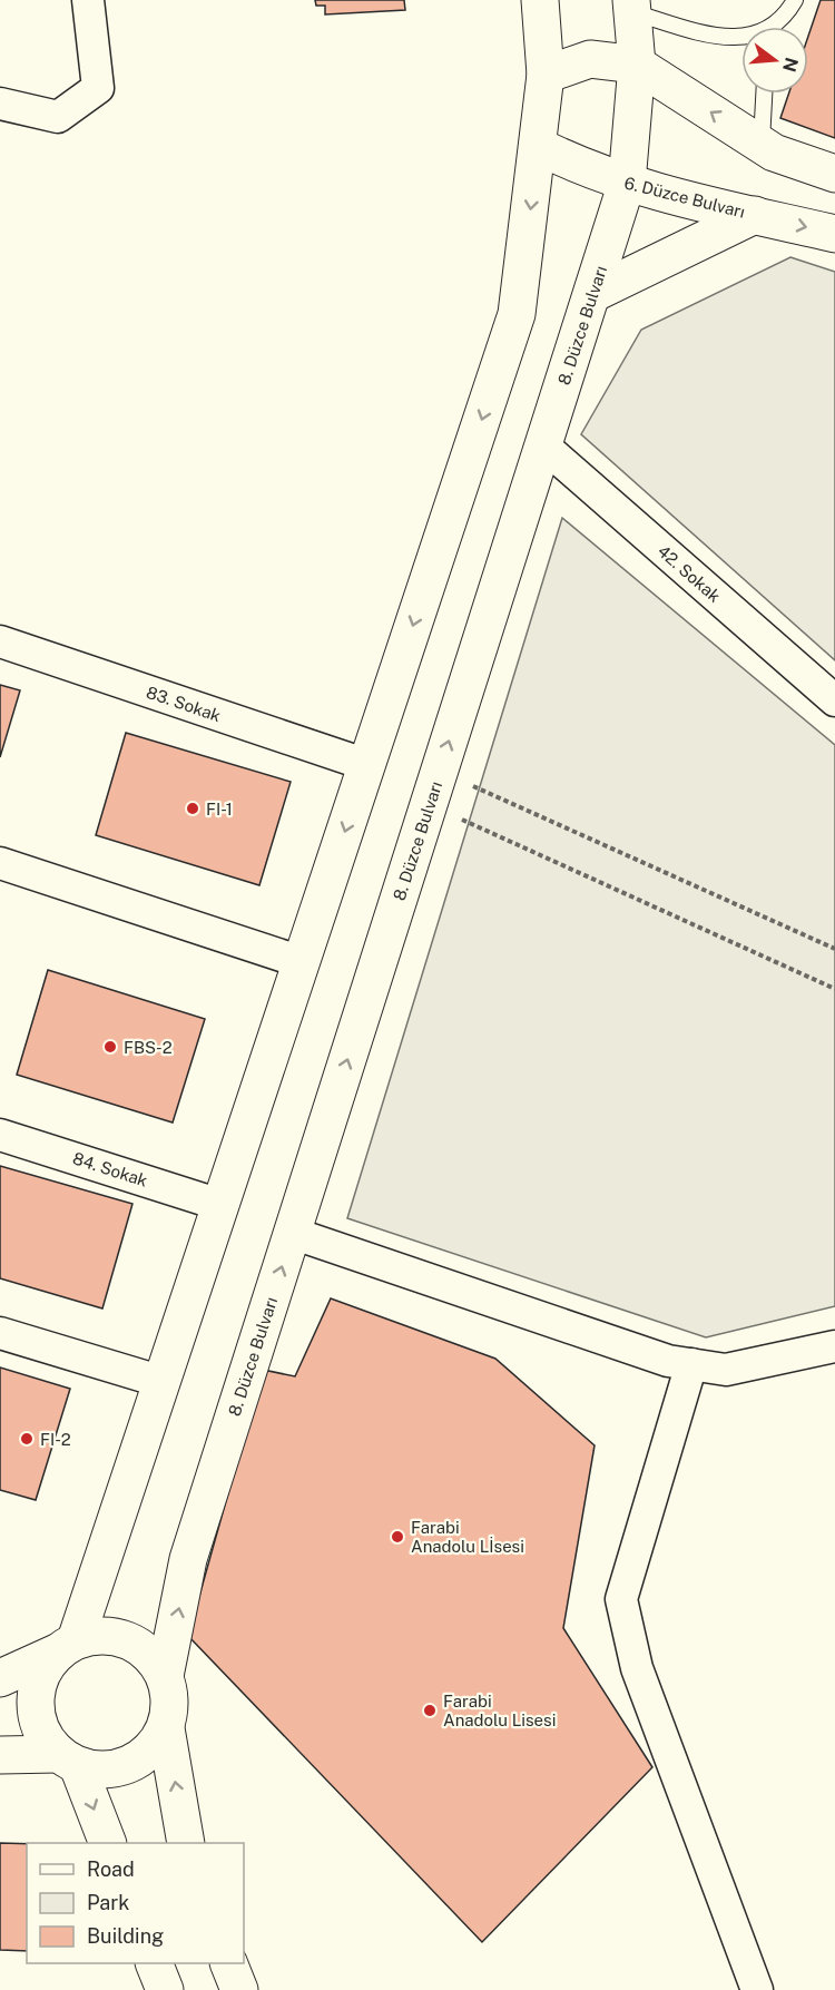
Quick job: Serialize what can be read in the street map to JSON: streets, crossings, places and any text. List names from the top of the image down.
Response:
{
  "streets": {
    "main road": ["6. Düzce Bulvarı", "8. Düzce Bulvarı"],
    "street": ["42. Sokak", "83. Sokak", "84. Sokak"]
  },
  "crossings": [
    ["6. Düzce Bulvarı", "8. Düzce Bulvarı"],
    ["8. Düzce Bulvarı", "42. Sokak"]
  ],
  "places": [
    "FI-1",
    "FBS-2",
    "FI-2",
    "Farabi Anadolu Lİsesi",
    "Farabi Anadolu Lisesi"
  ],
  "legend": ["Road", "Park", "Building"],
  "north": "right"
}
